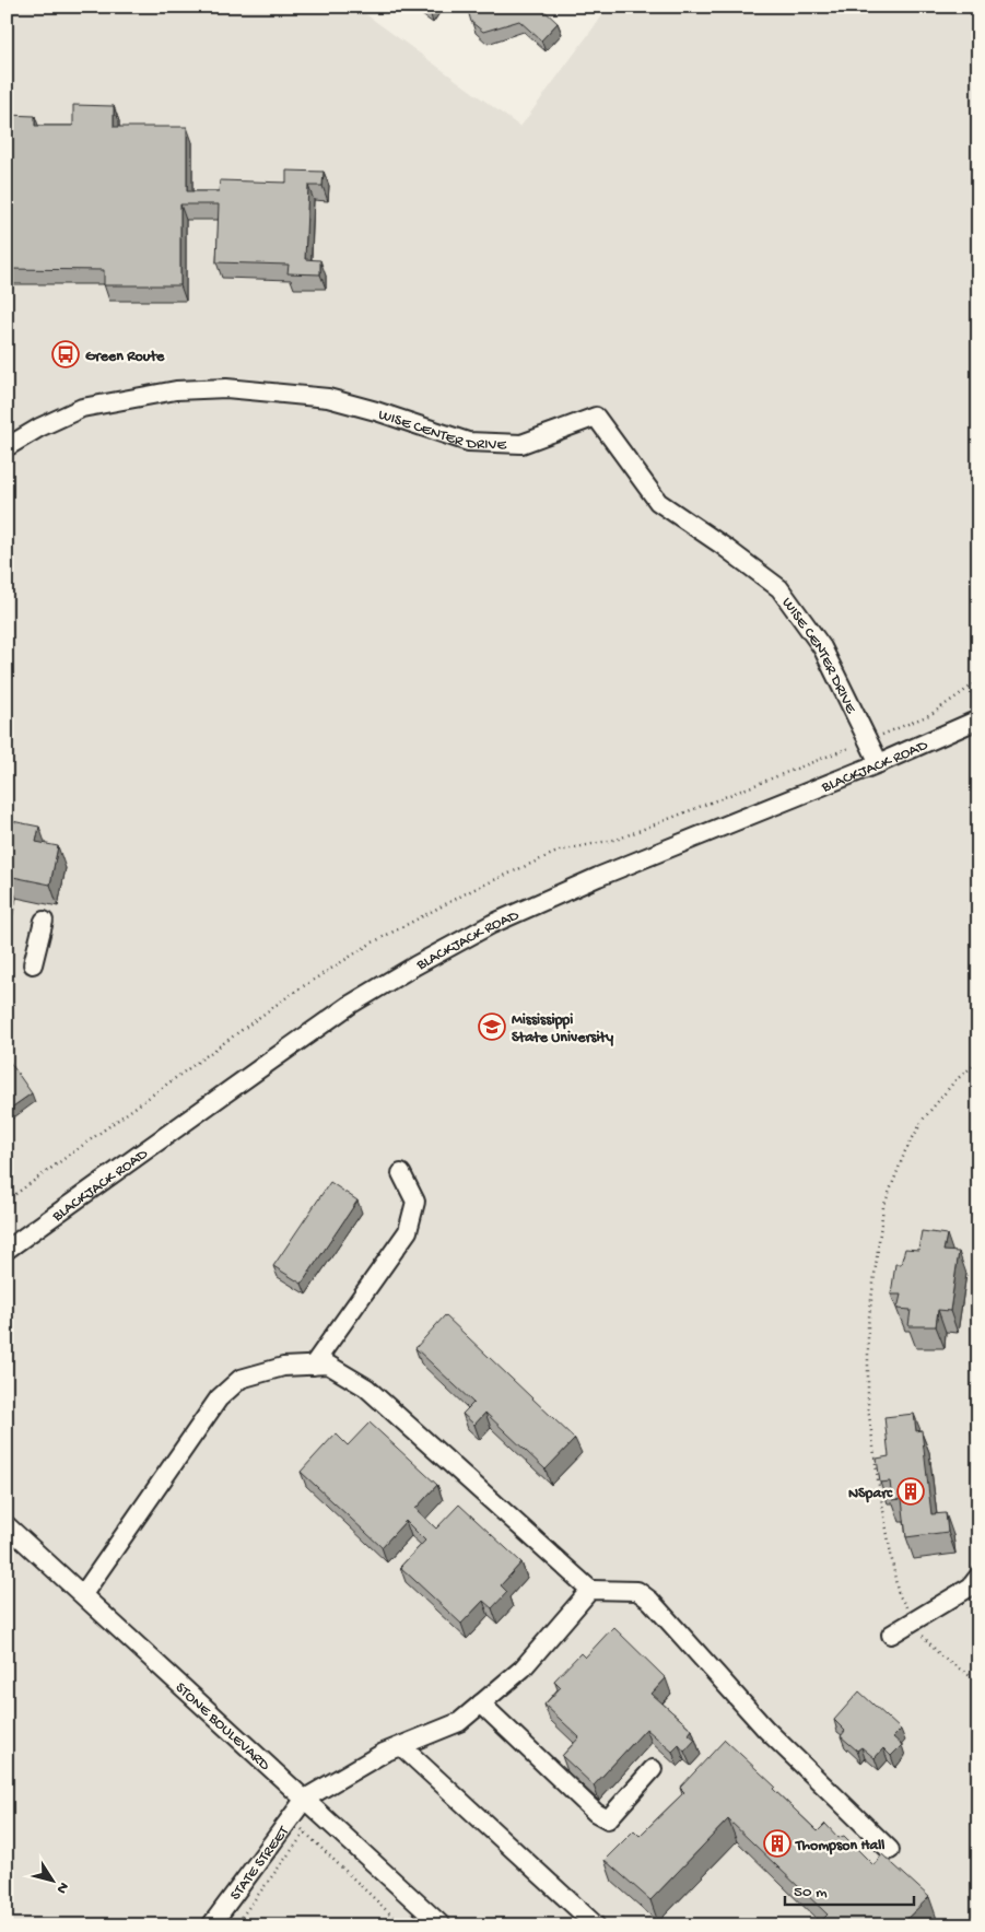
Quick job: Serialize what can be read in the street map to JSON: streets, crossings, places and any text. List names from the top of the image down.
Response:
{
  "streets": {
    "street": [
      "WISE CENTER DRIVE",
      "BLACKJACK ROAD",
      "STONE BOULEVARD",
      "STATE STREET"
    ]
  },
  "crossings": [
    ["WISE CENTER DRIVE", "BLACKJACK ROAD"],
    ["STONE BOULEVARD", "STATE STREET"]
  ],
  "places": {
    "bus stop": ["Green Route"],
    "school or university": ["Mississippi State University"],
    "building": ["NSparc", "Thompson Hall"]
  },
  "scale_bar": "50 m",
  "north": "bottom right"
}
